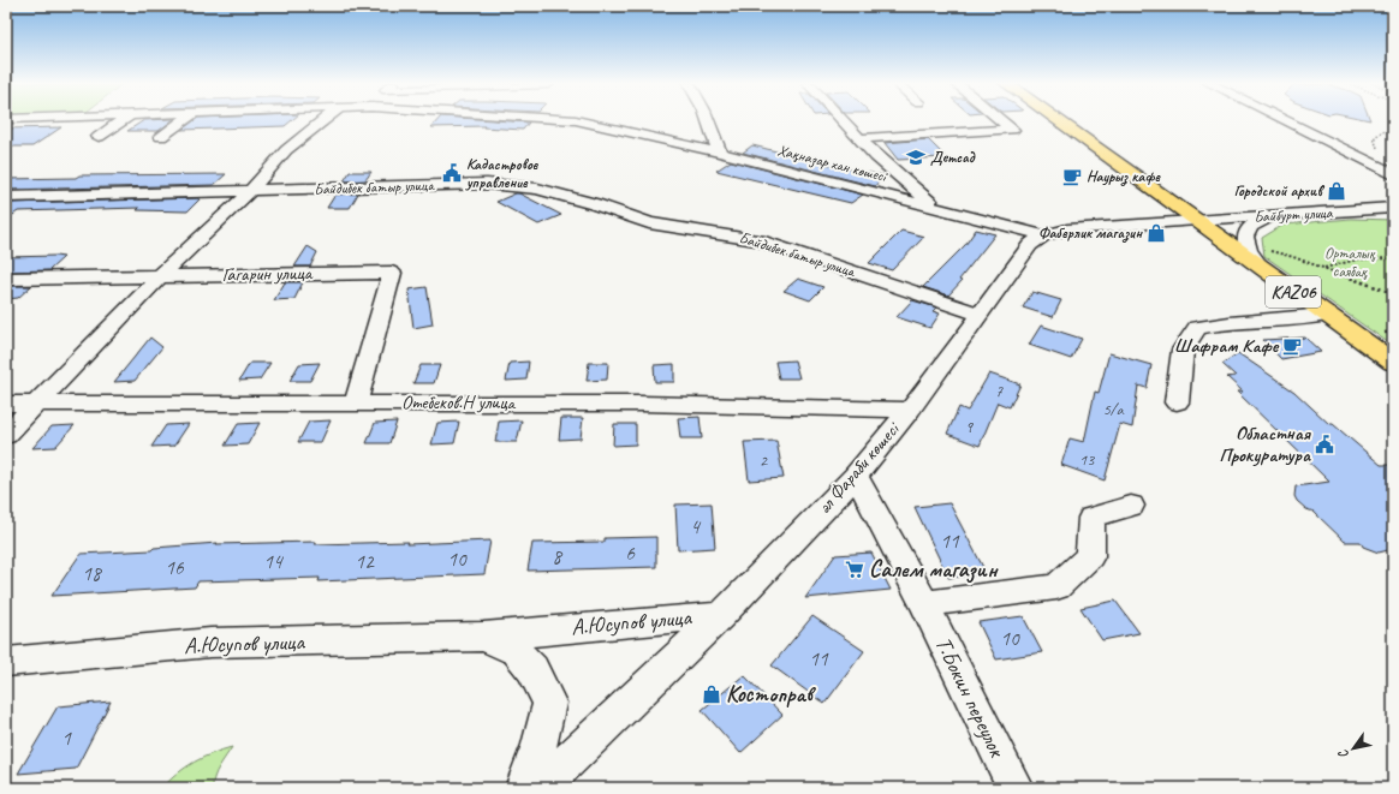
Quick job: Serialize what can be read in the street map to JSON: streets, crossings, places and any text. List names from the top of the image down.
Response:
{
  "streets": {
    "main road": ["KАZ06"],
    "street": [
      "Хақназар хан көшесі",
      "Байдибек батыр улица",
      "Байбурт улица",
      "Гагарин улица",
      "Отебеков.Н улица",
      "әл Фараби көшесі",
      "А.Юсупов улица",
      "Т.Бокин переулок"
    ]
  },
  "crossings": [
    ["Хақназар хан көшесі", "әл Фараби көшесі"],
    ["Байдибек батыр улица", "әл Фараби көшесі"],
    ["Байбурт улица", "KАZ06"],
    ["Байбурт улица", "әл Фараби көшесі"],
    ["Гагарин улица", "Отебеков.Н улица"],
    ["KАZ06", "әл Фараби көшесі"],
    ["Отебеков.Н улица", "әл Фараби көшесі"],
    ["әл Фараби көшесі", "А.Юсупов улица"],
    ["әл Фараби көшесі", "Т.Бокин переулок"]
  ],
  "parks": ["Орталық саябақ"],
  "places": {
    "school or university": ["Детсад"],
    "public building": ["Кадастровое управление", "Областная Прокуратура"],
    "cafe": ["Наурыз кафе", "Шафрам Кафе"],
    "shop": ["Городской архив", "Фаберлик магазин", "Костоправ"],
    "supermarket": ["Салем магазин"]
  },
  "house_numbers": [
    "7",
    "5/a",
    "9",
    "13",
    "2",
    "4",
    "11",
    "6",
    "8",
    "10",
    "14",
    "12",
    "16",
    "18",
    "10",
    "11",
    "1"
  ],
  "north": "bottom left"
}
